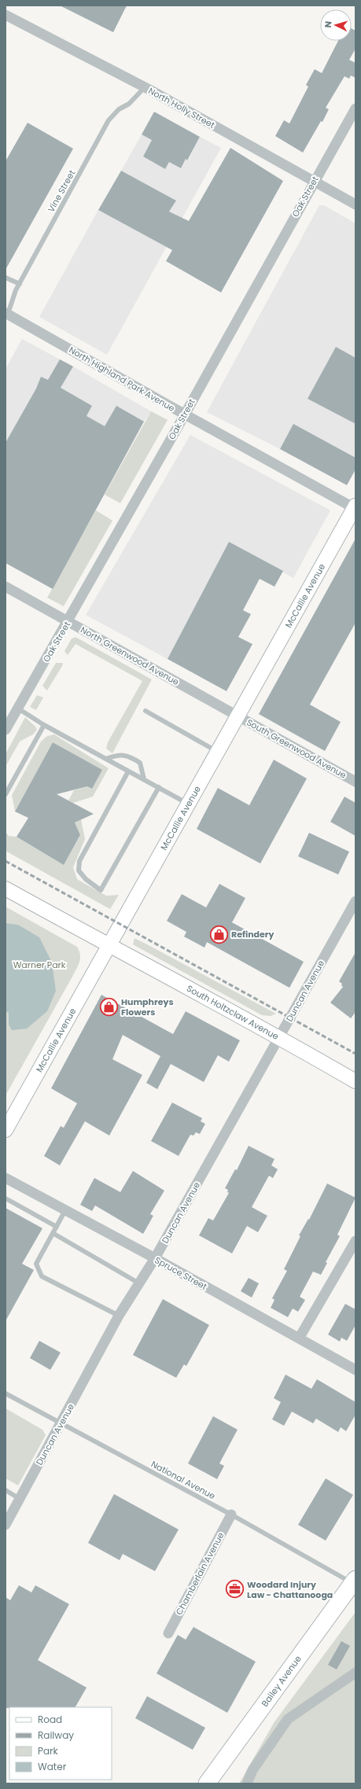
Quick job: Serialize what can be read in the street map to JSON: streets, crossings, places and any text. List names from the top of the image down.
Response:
{
  "streets": {
    "main road": ["McCallie Avenue", "South Holtzclaw Avenue", "Bailey Avenue"],
    "street": [
      "North Holly Street",
      "Oak Street",
      "North Highland Park Avenue",
      "North Greenwood Avenue",
      "South Greenwood Avenue",
      "Duncan Avenue",
      "Spruce Street",
      "Chamberlain Avenue"
    ],
    "lane": ["Vine Street", "National Avenue"]
  },
  "crossings": [
    ["North Holly Street", "Vine Street"],
    ["North Holly Street", "Oak Street"],
    ["Vine Street", "North Highland Park Avenue"],
    ["Oak Street", "North Highland Park Avenue"],
    ["Oak Street", "North Greenwood Avenue"],
    ["North Highland Park Avenue", "McCallie Avenue"],
    ["McCallie Avenue", "North Greenwood Avenue"],
    ["McCallie Avenue", "South Greenwood Avenue"],
    ["McCallie Avenue", "South Holtzclaw Avenue"],
    ["North Greenwood Avenue", "South Greenwood Avenue"],
    ["Duncan Avenue", "South Holtzclaw Avenue"],
    ["Duncan Avenue", "Spruce Street"],
    ["Duncan Avenue", "National Avenue"],
    ["National Avenue", "Chamberlain Avenue"],
    ["National Avenue", "Bailey Avenue"]
  ],
  "parks": ["Warner Park"],
  "places": {
    "shop": ["Refindery", "Humphreys Flowers"],
    "office": ["Woodard Injury Law - Chattanooga"]
  },
  "legend": [
    "Road",
    "Railway",
    "Park",
    "Water"
  ],
  "north": "left"
}
